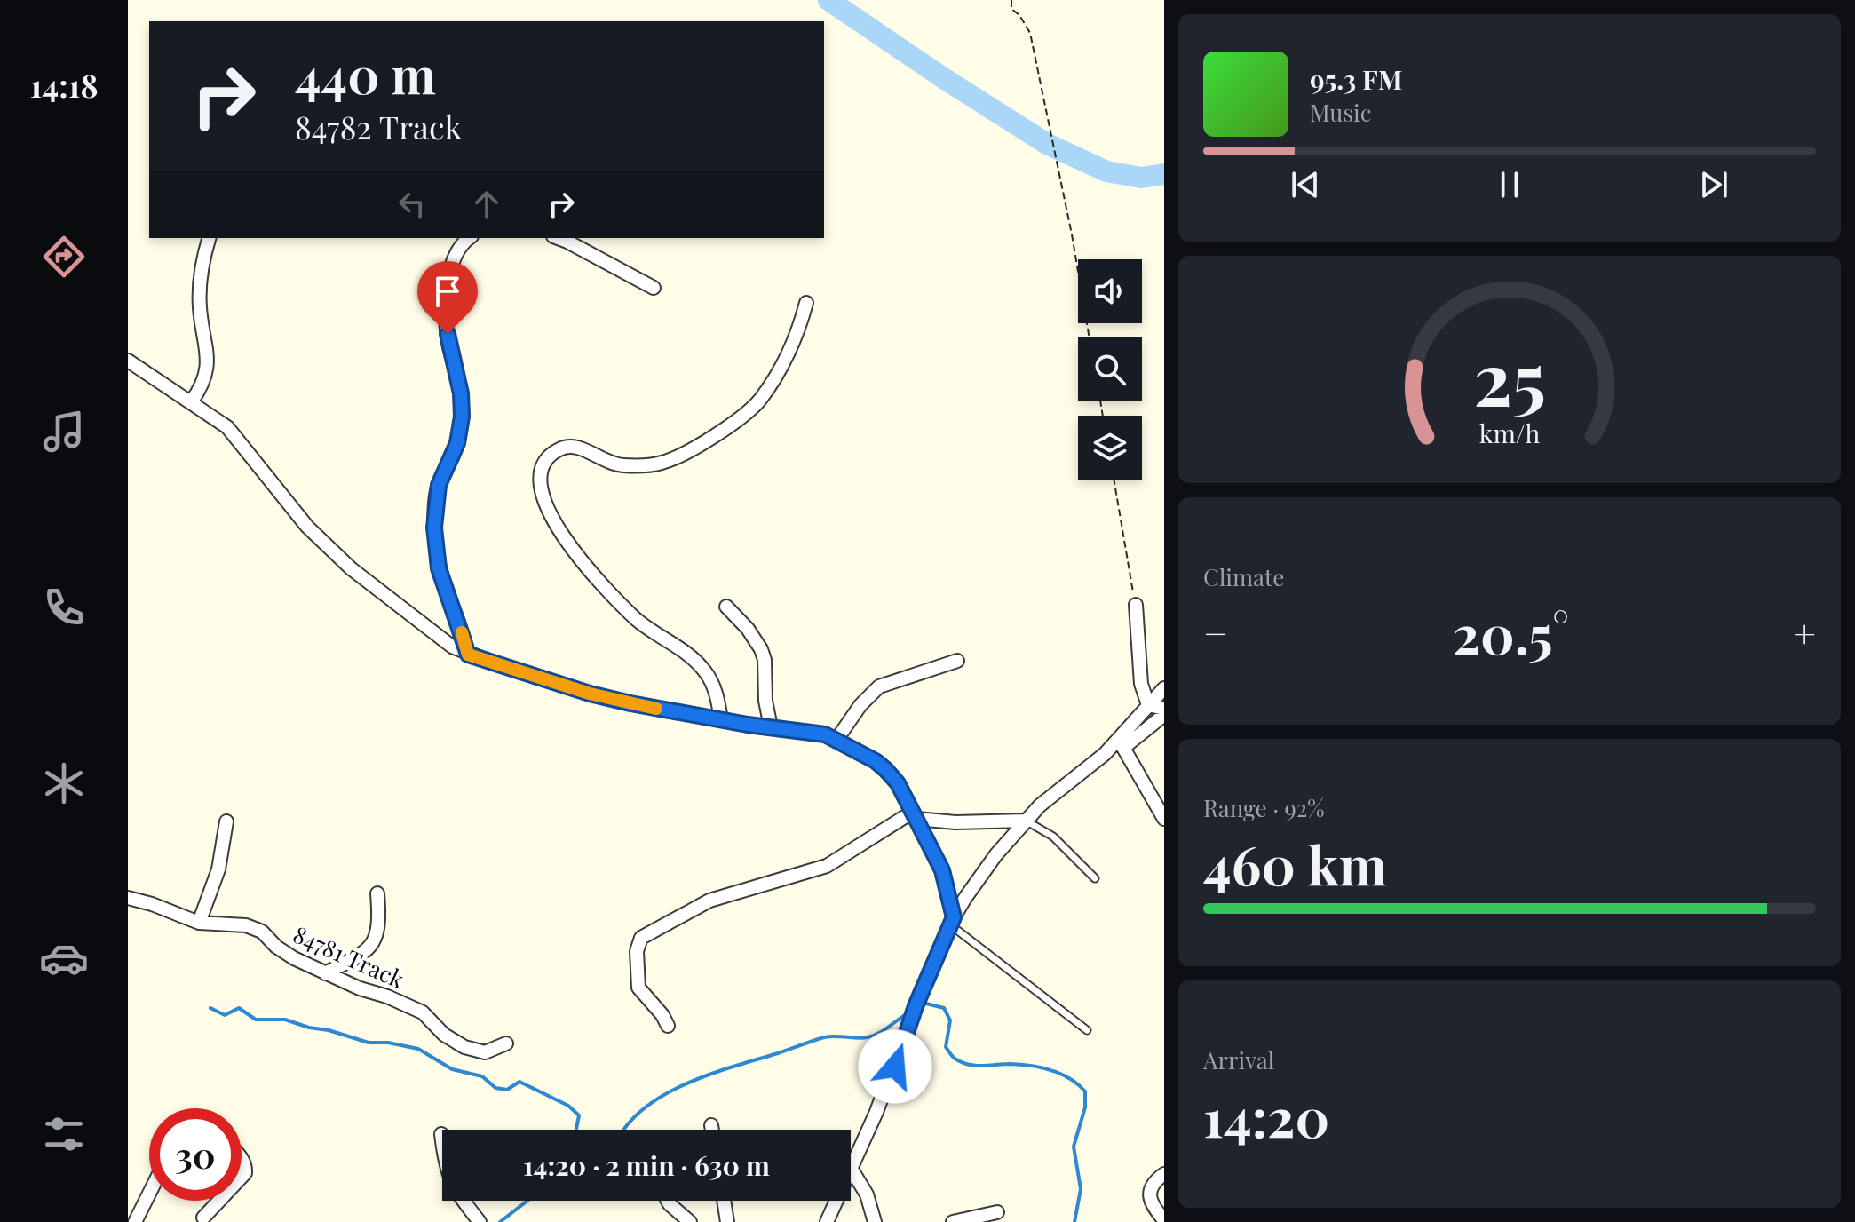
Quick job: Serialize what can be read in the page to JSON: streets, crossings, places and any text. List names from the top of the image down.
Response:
{
  "streets": {
    "street": ["84781 Track"]
  },
  "page": {
    "tabs": "14:18",
    "turn": ["440 m", "84782 Track"],
    "song": ["95.3 FM", "Music"],
    "tile": [
      "Climate",
      ["Range · 92%", "460 km"],
      ["Arrival", "14:20"]
    ],
    "heat": ["−", "20.5°", "+"],
    "limit": "30",
    "trip": "14:20 · 2 min · 630 m",
    "gauge": ["25", "km/h"]
  }
}
